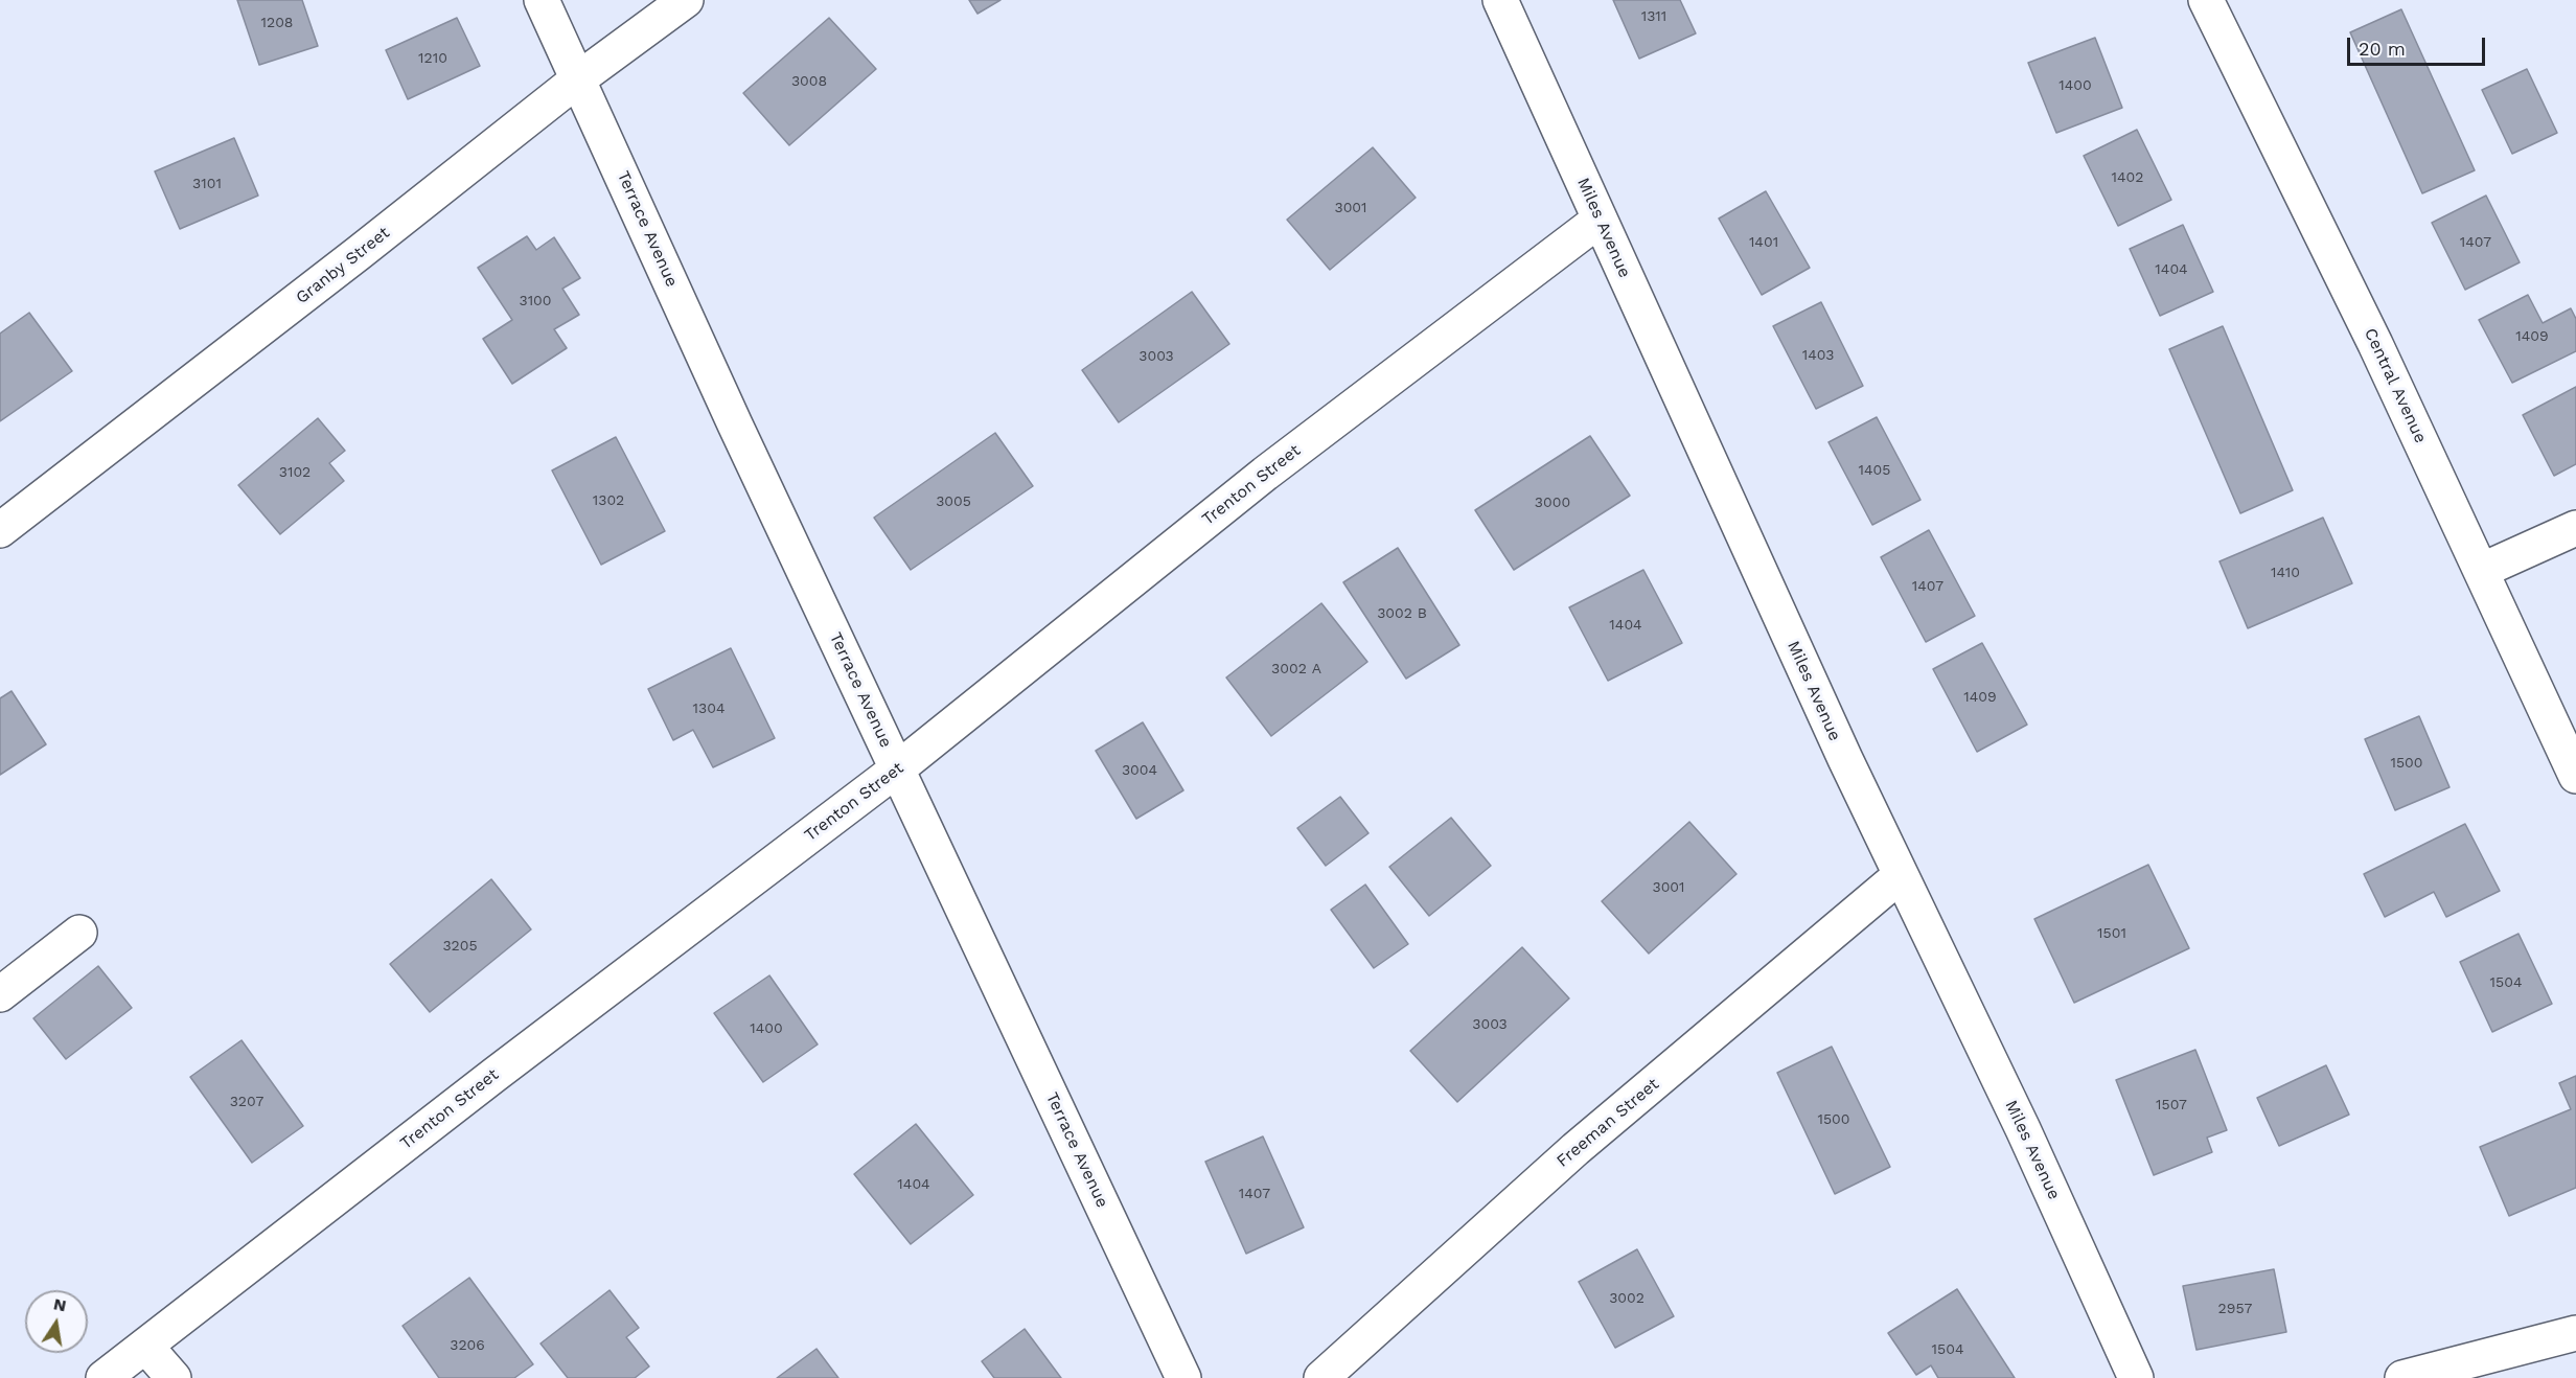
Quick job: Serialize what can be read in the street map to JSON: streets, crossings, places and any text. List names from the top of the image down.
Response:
{
  "streets": {
    "street": [
      "Miles Avenue",
      "Terrace Avenue",
      "Granby Street",
      "Central Avenue",
      "Trenton Street",
      "Freeman Street"
    ]
  },
  "crossings": [
    ["Miles Avenue", "Trenton Street"],
    ["Miles Avenue", "Freeman Street"],
    ["Terrace Avenue", "Granby Street"],
    ["Terrace Avenue", "Trenton Street"]
  ],
  "house_numbers": [
    "1311",
    "1208",
    "1210",
    "3008",
    "1400",
    "1402",
    "3101",
    "3001",
    "1401",
    "1407",
    "1404",
    "3100",
    "1409",
    "1403",
    "3003",
    "1405",
    "3102",
    "1302",
    "3005",
    "3000",
    "1410",
    "1407",
    "3002 B",
    "1404",
    "3002 A",
    "1409",
    "1304",
    "1500",
    "3004",
    "3001",
    "1501",
    "3205",
    "1504",
    "3003",
    "1400",
    "3207",
    "1507",
    "1500",
    "1404",
    "1407",
    "3002",
    "2957",
    "3206",
    "1504"
  ],
  "scale_bar": "20 m",
  "north": "top"
}
